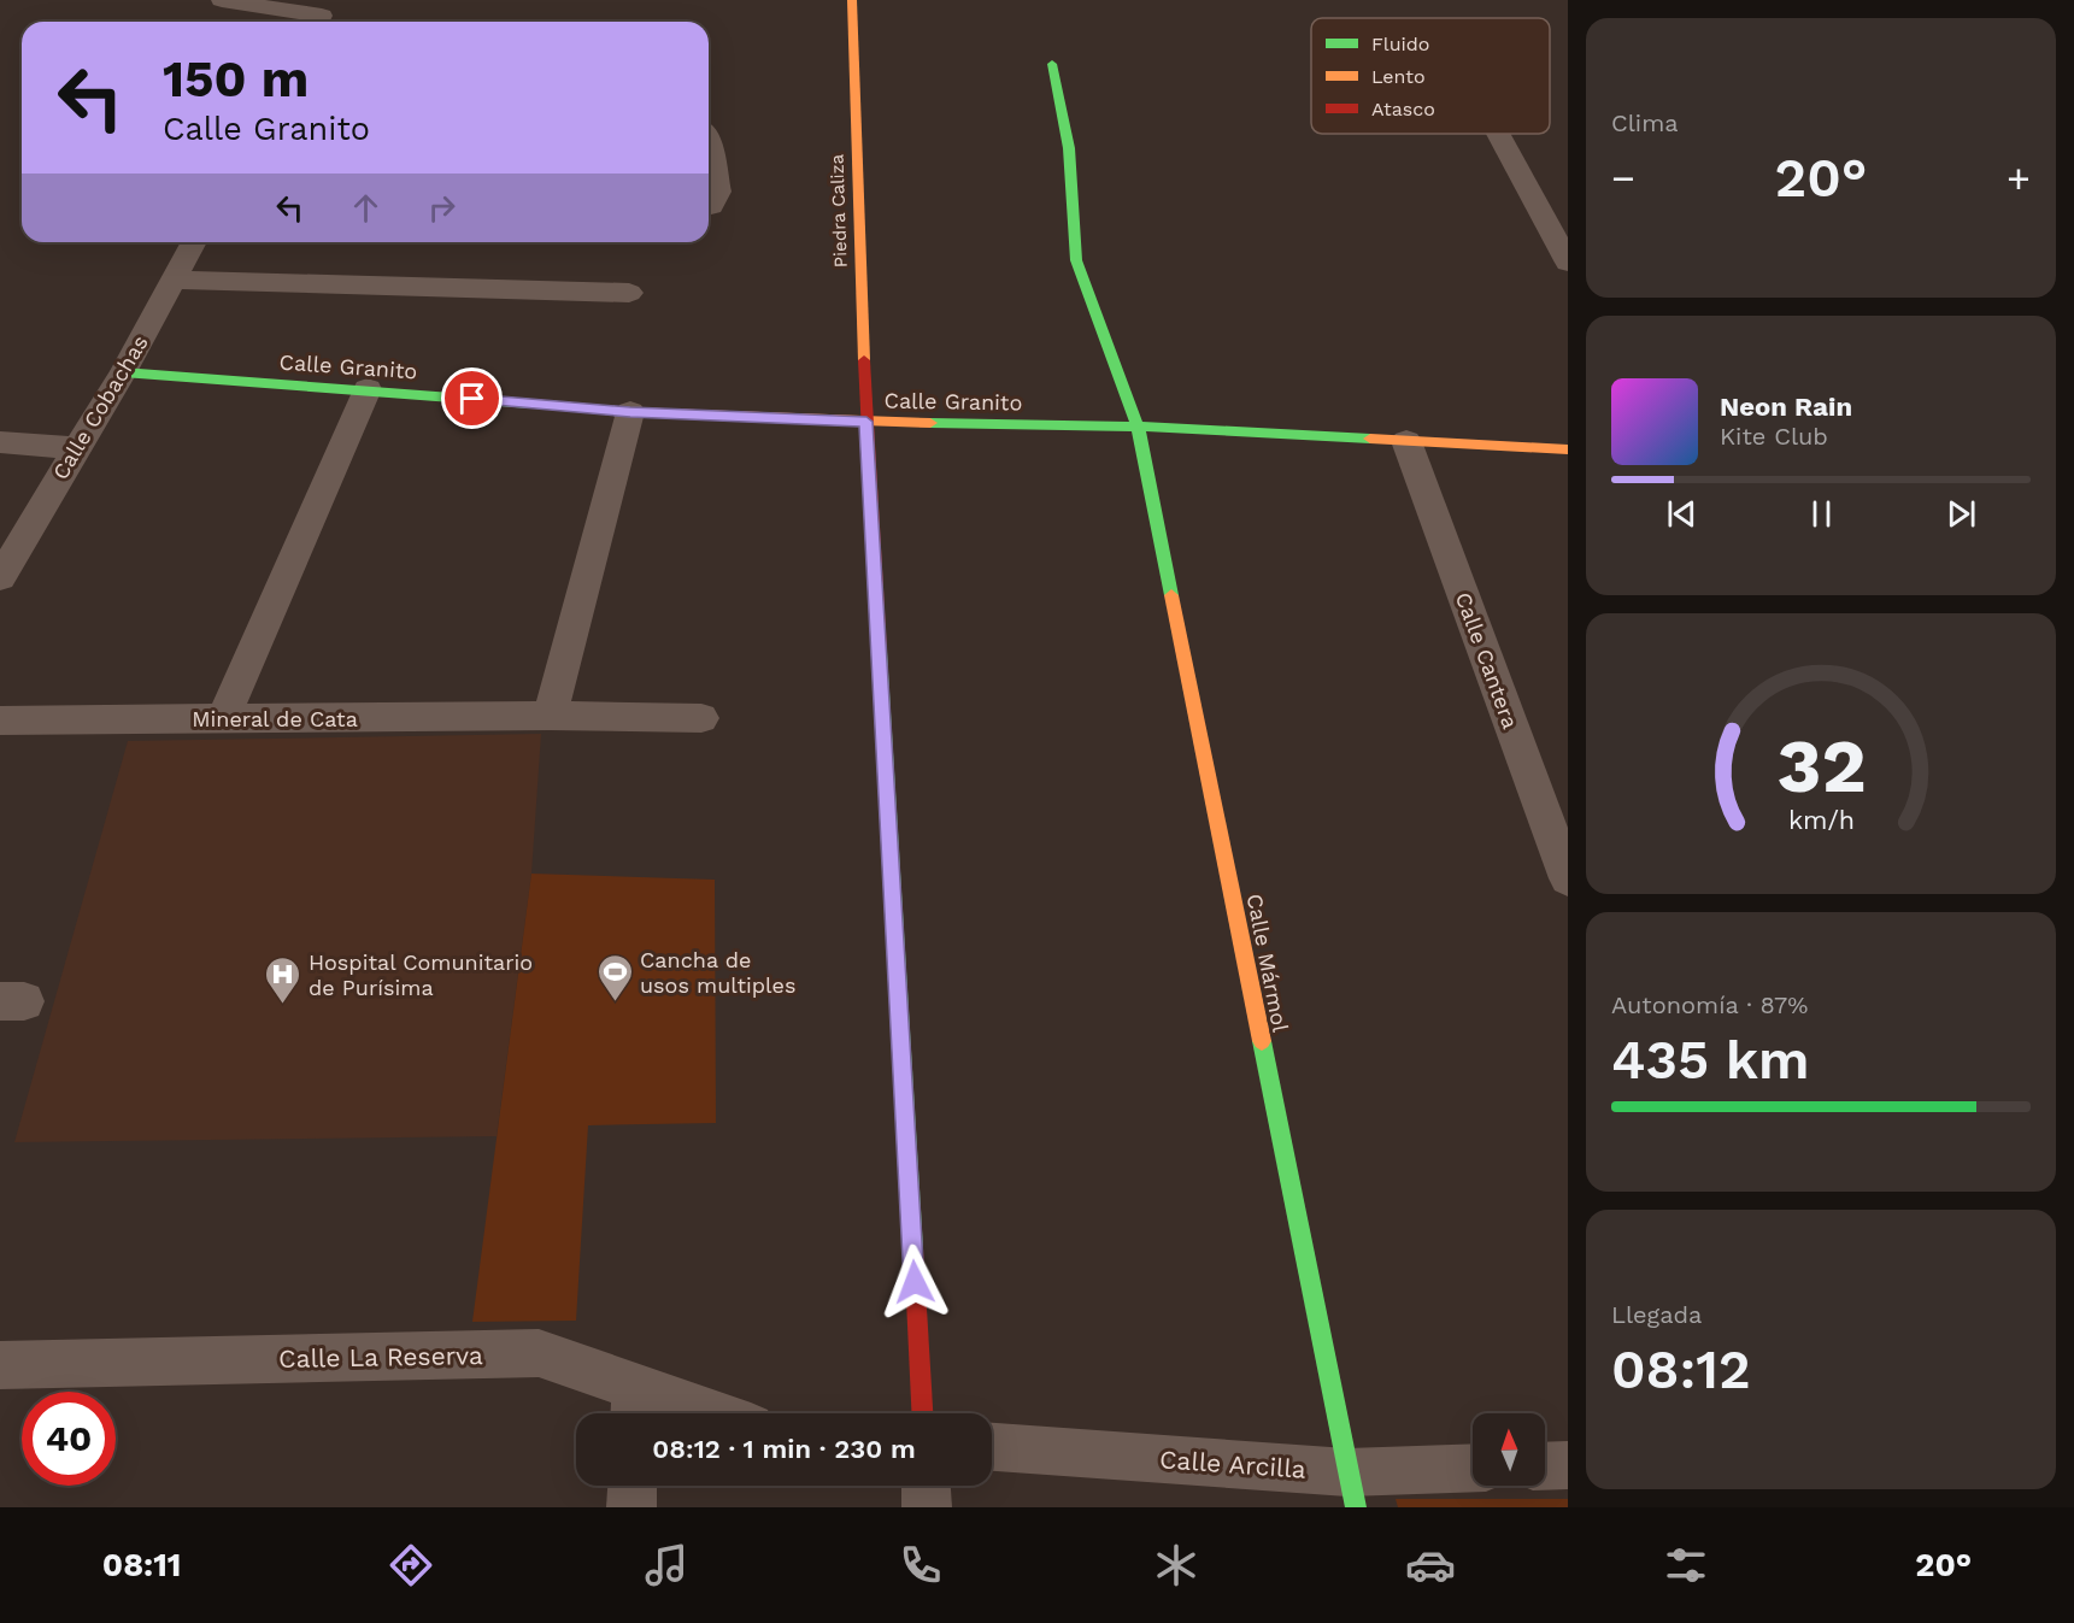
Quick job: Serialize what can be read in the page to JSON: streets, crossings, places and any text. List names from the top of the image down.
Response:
{
  "streets": {
    "street": [
      "Piedra Caliza",
      "Calle Granito",
      "Calle Cobachas",
      "Calle Cantera",
      "Mineral de Cata",
      "Calle Mármol",
      "Calle La Reserva",
      "Calle Arcilla"
    ]
  },
  "crossings": [
    ["Piedra Caliza", "Calle Granito"],
    ["Calle Granito", "Calle Cobachas"],
    ["Calle Granito", "Calle Cantera"],
    ["Calle Granito", "Calle Mármol"],
    ["Calle Mármol", "Calle Arcilla"]
  ],
  "places": {
    "sports": ["Cancha de usos multiples"],
    "hospital": ["Hospital Comunitario de Purísima"]
  },
  "legend": ["Fluido", "Lento", "Atasco"],
  "north": "top",
  "page": {
    "tile": [
      "Clima",
      ["Autonomía · 87%", "435 km"],
      ["Llegada", "08:12"]
    ],
    "turn": ["150 m", "Calle Granito"],
    "heat": ["−", "20°", "+"],
    "song": ["Neon Rain", "Kite Club"],
    "limit": "40",
    "trip": "08:12 · 1 min · 230 m",
    "tabs": ["08:11", "20°"],
    "gauge": ["32", "km/h"]
  }
}
